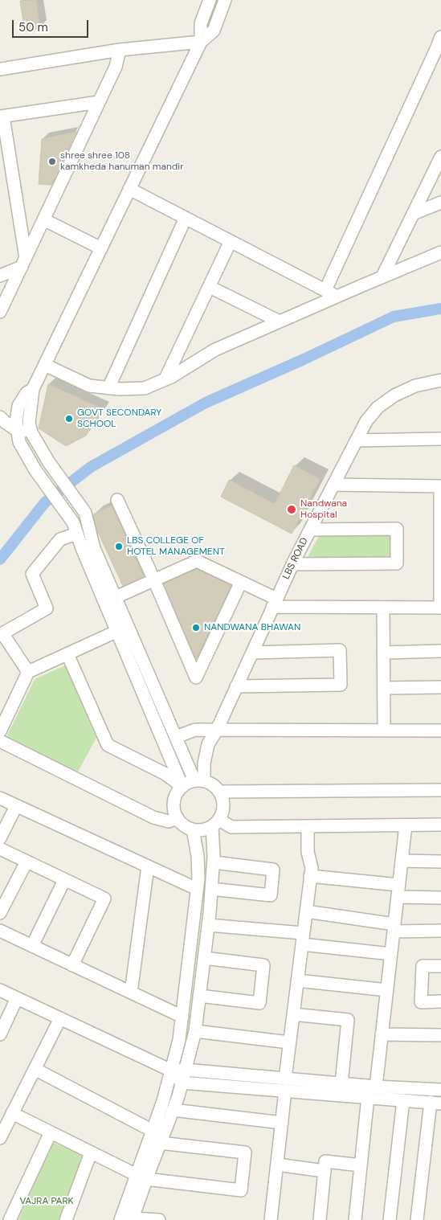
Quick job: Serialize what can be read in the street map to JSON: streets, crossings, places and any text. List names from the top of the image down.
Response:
{
  "streets": {
    "street": ["LBS ROAD"]
  },
  "parks": ["VAJRA PARK"],
  "places": [
    "shree shree 108 kamkheda hanuman mandir",
    "GOVT SECONDARY SCHOOL",
    "Nandwana Hospital",
    "LBS COLLEGE OF HOTEL MANAGEMENT",
    "NANDWANA BHAWAN"
  ],
  "scale_bar": "50 m"
}
